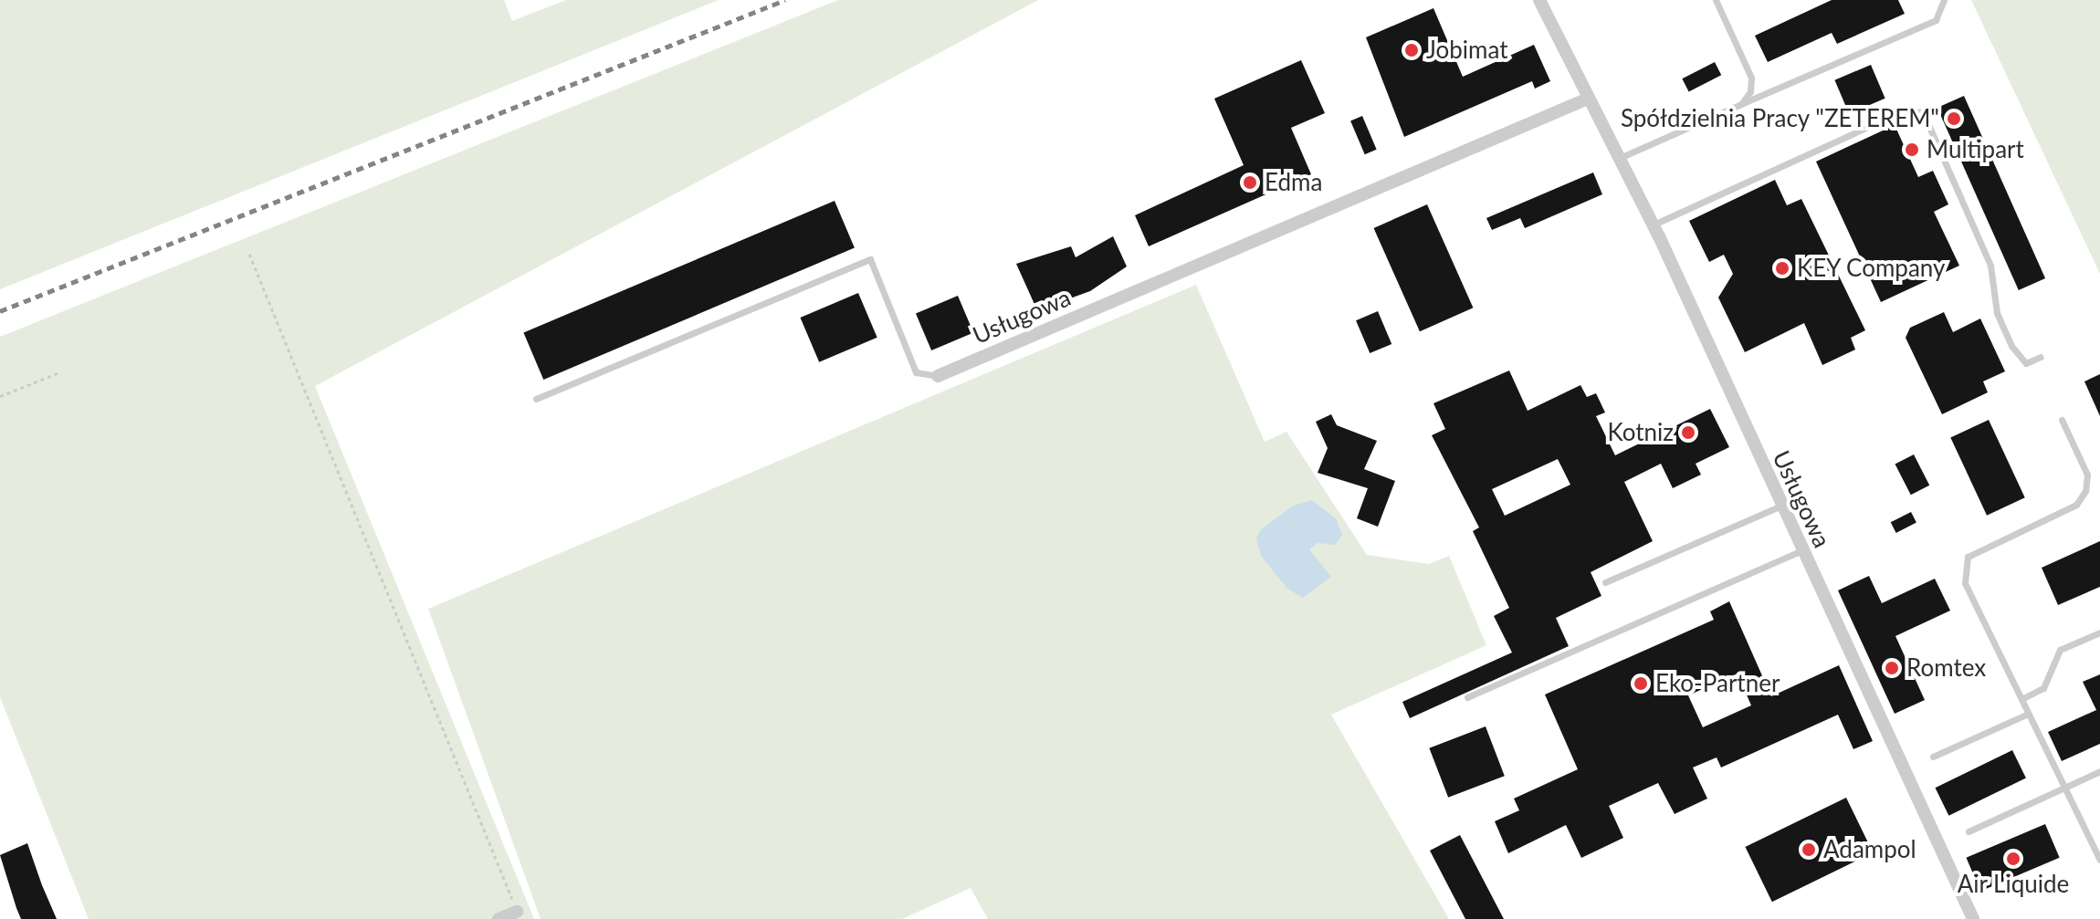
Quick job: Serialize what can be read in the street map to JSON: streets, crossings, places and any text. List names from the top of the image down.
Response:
{
  "streets": {
    "street": ["Usługowa"]
  },
  "places": [
    "Jobimat",
    "Spółdzielnia Pracy \"ZETEREM\"",
    "Multipart",
    "Edma",
    "KEY Company",
    "Kotniz",
    "Romtex",
    "Eko-Partner",
    "Adampol",
    "Air Liquide"
  ]
}
